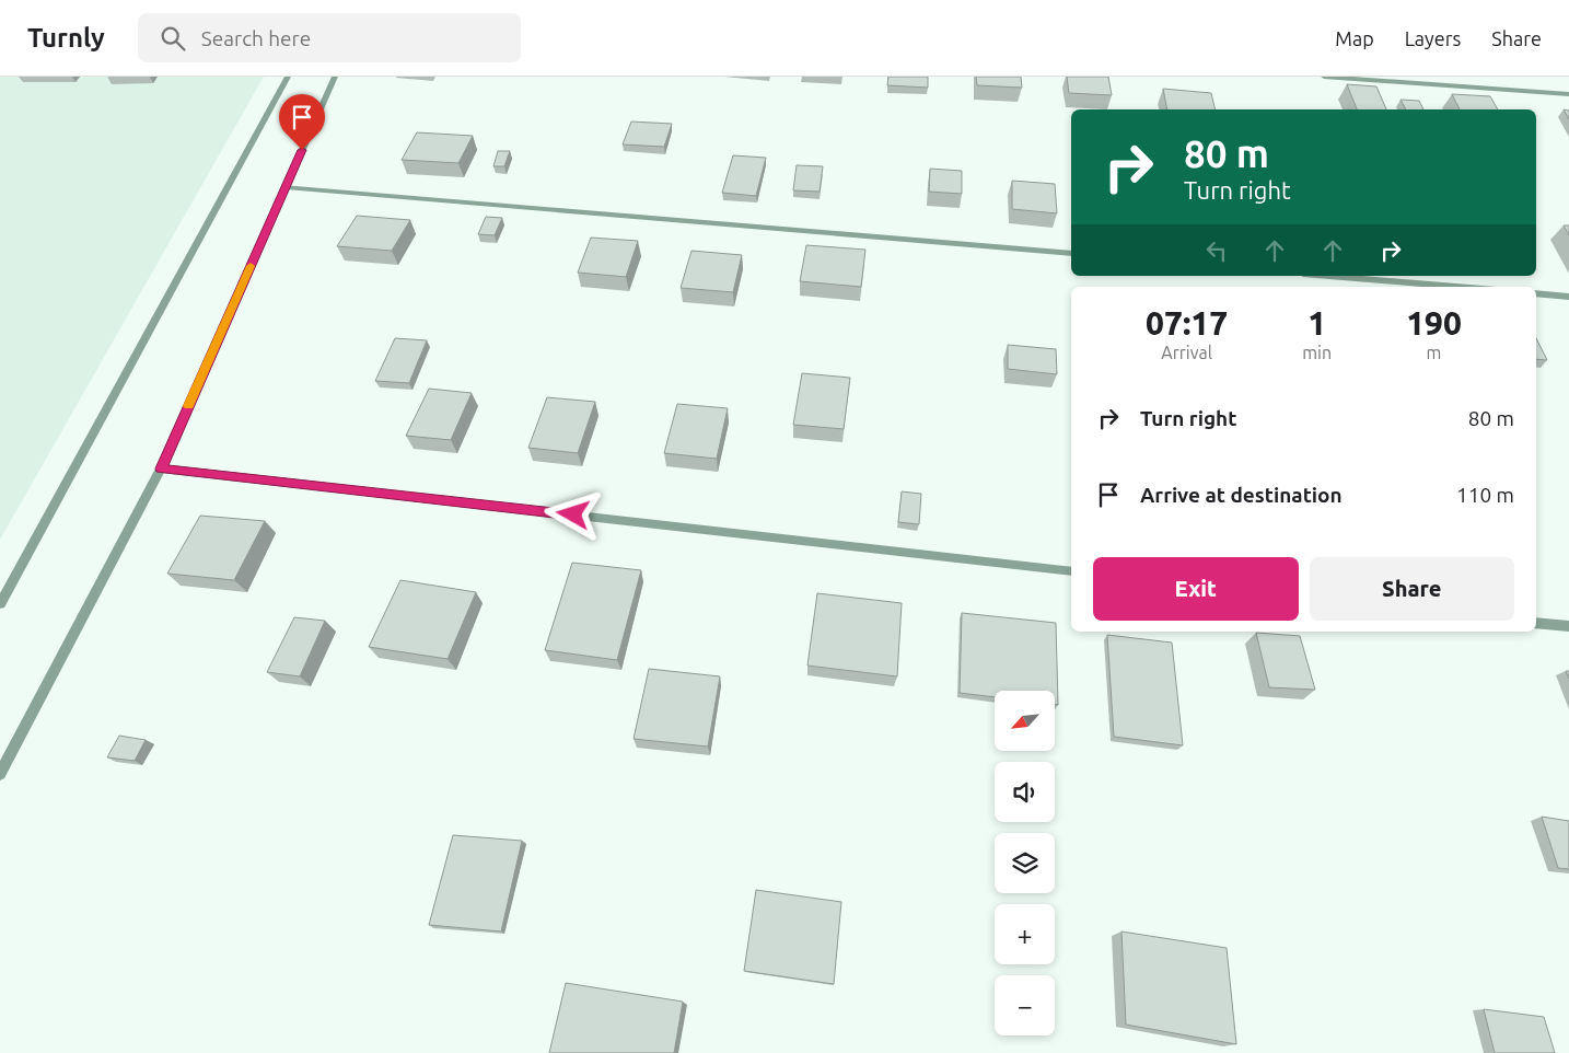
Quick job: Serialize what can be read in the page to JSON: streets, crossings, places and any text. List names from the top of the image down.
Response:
{
  "north": "bottom left",
  "page": {
    "header": "Turnly",
    "search": "Search here",
    "nav": ["Map", "Layers", "Share"],
    "turn": ["80 m", "Turn right"],
    "eta": [
      "07:17",
      "Arrival",
      "1",
      "min",
      "190",
      "m"
    ],
    "list": [
      {
        "name": "Turn right",
        "value": "80 m"
      },
      {
        "name": "Arrive at destination",
        "value": "110 m"
      }
    ],
    "buttons": ["Exit", "Share"],
    "map_buttons": ["+", "−"]
  }
}
